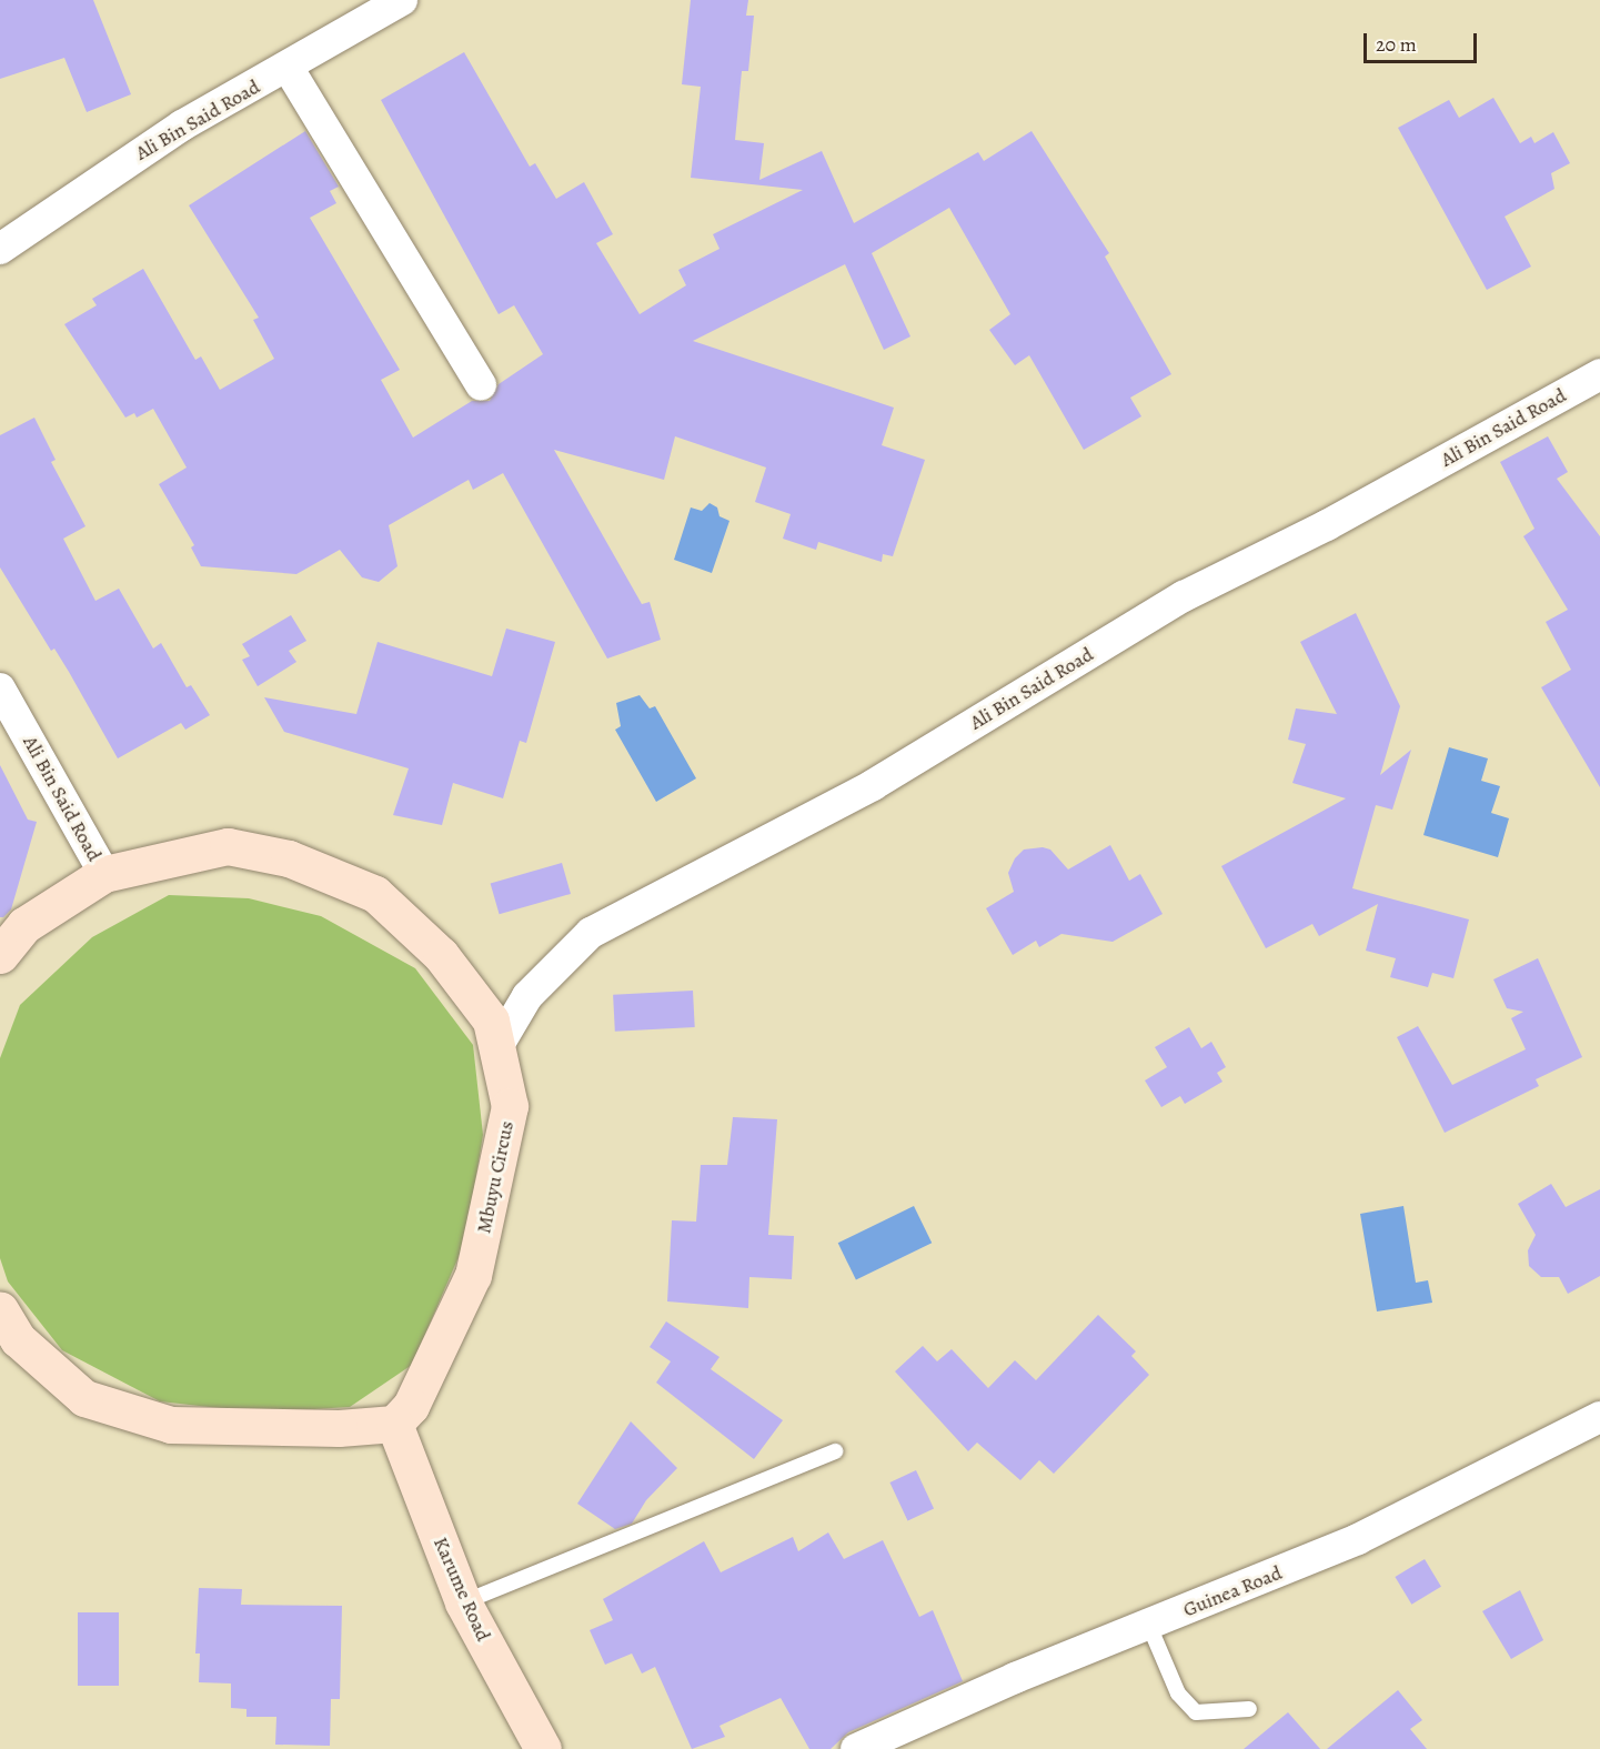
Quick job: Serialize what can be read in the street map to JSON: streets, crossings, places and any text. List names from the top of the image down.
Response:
{
  "streets": {
    "street": [
      "Ali Bin Said Road",
      "Mbuyu Circus",
      "Karume Road",
      "Guinea Road"
    ]
  },
  "crossings": [
    ["Ali Bin Said Road", "Mbuyu Circus"],
    ["Mbuyu Circus", "Karume Road"]
  ],
  "scale_bar": "20 m"
}
